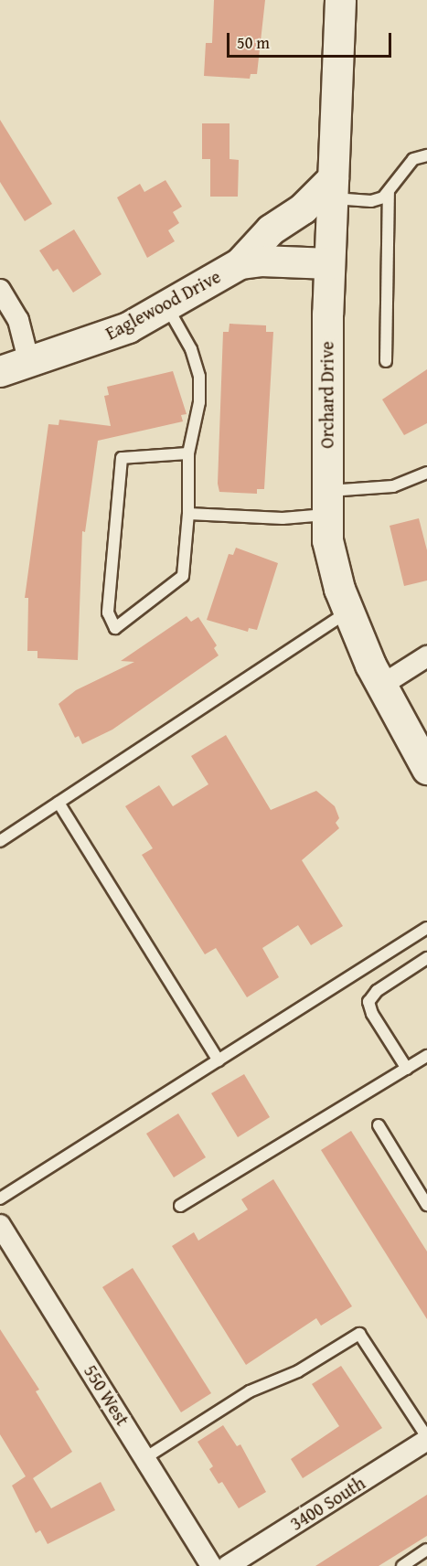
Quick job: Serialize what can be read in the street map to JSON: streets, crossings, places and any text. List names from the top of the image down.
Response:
{
  "streets": {
    "main road": ["Eaglewood Drive", "Orchard Drive"],
    "street": ["550 West", "3400 South"]
  },
  "crossings": [
    ["Eaglewood Drive", "Orchard Drive"]
  ],
  "scale_bar": "50 m"
}
